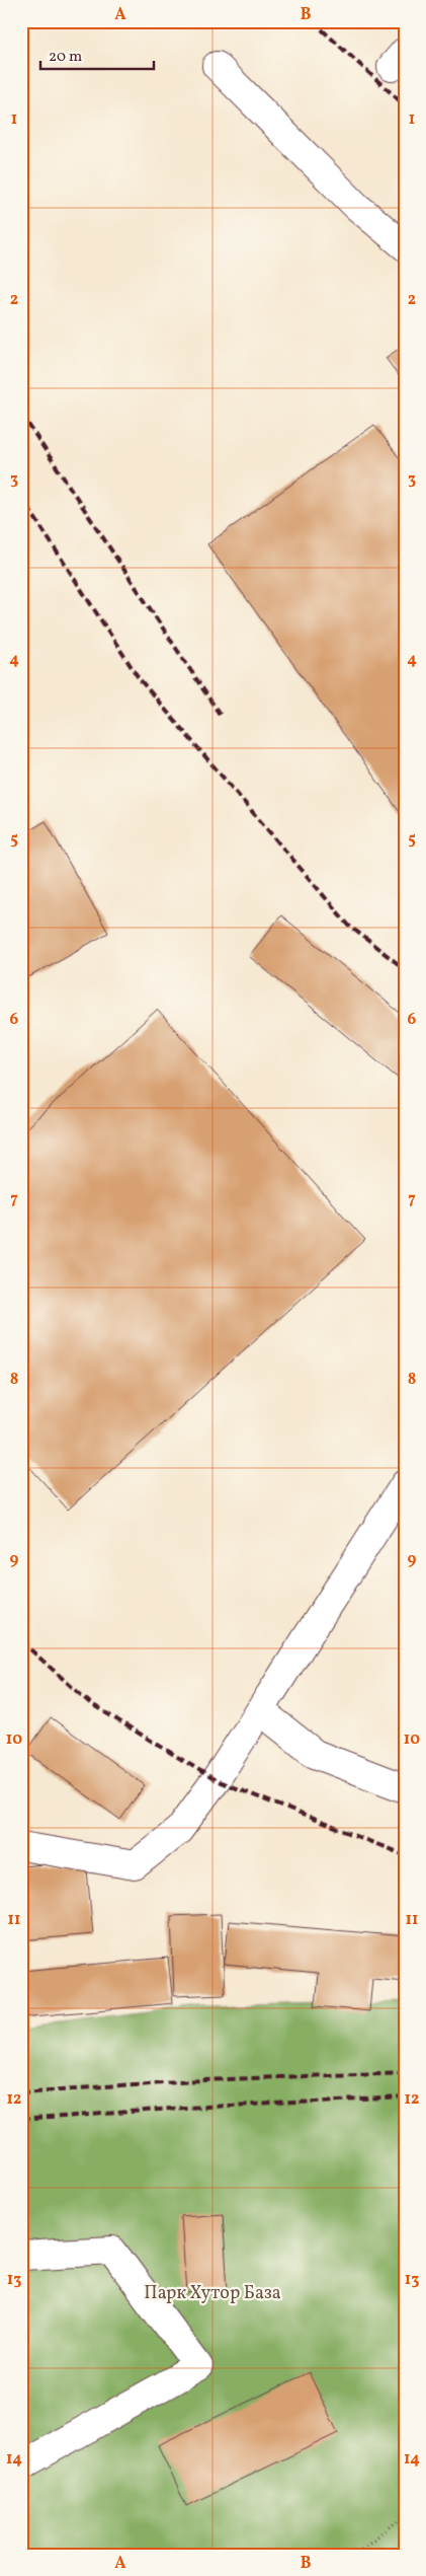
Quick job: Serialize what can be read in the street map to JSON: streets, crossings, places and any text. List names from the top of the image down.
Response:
{
  "parks": ["Парк Хутор База"],
  "scale_bar": "20 m",
  "grid": {
    "columns": ["A", "B"],
    "rows": [
      "1",
      "2",
      "3",
      "4",
      "5",
      "6",
      "7",
      "8",
      "9",
      "10",
      "11",
      "12",
      "13",
      "14"
    ]
  }
}
